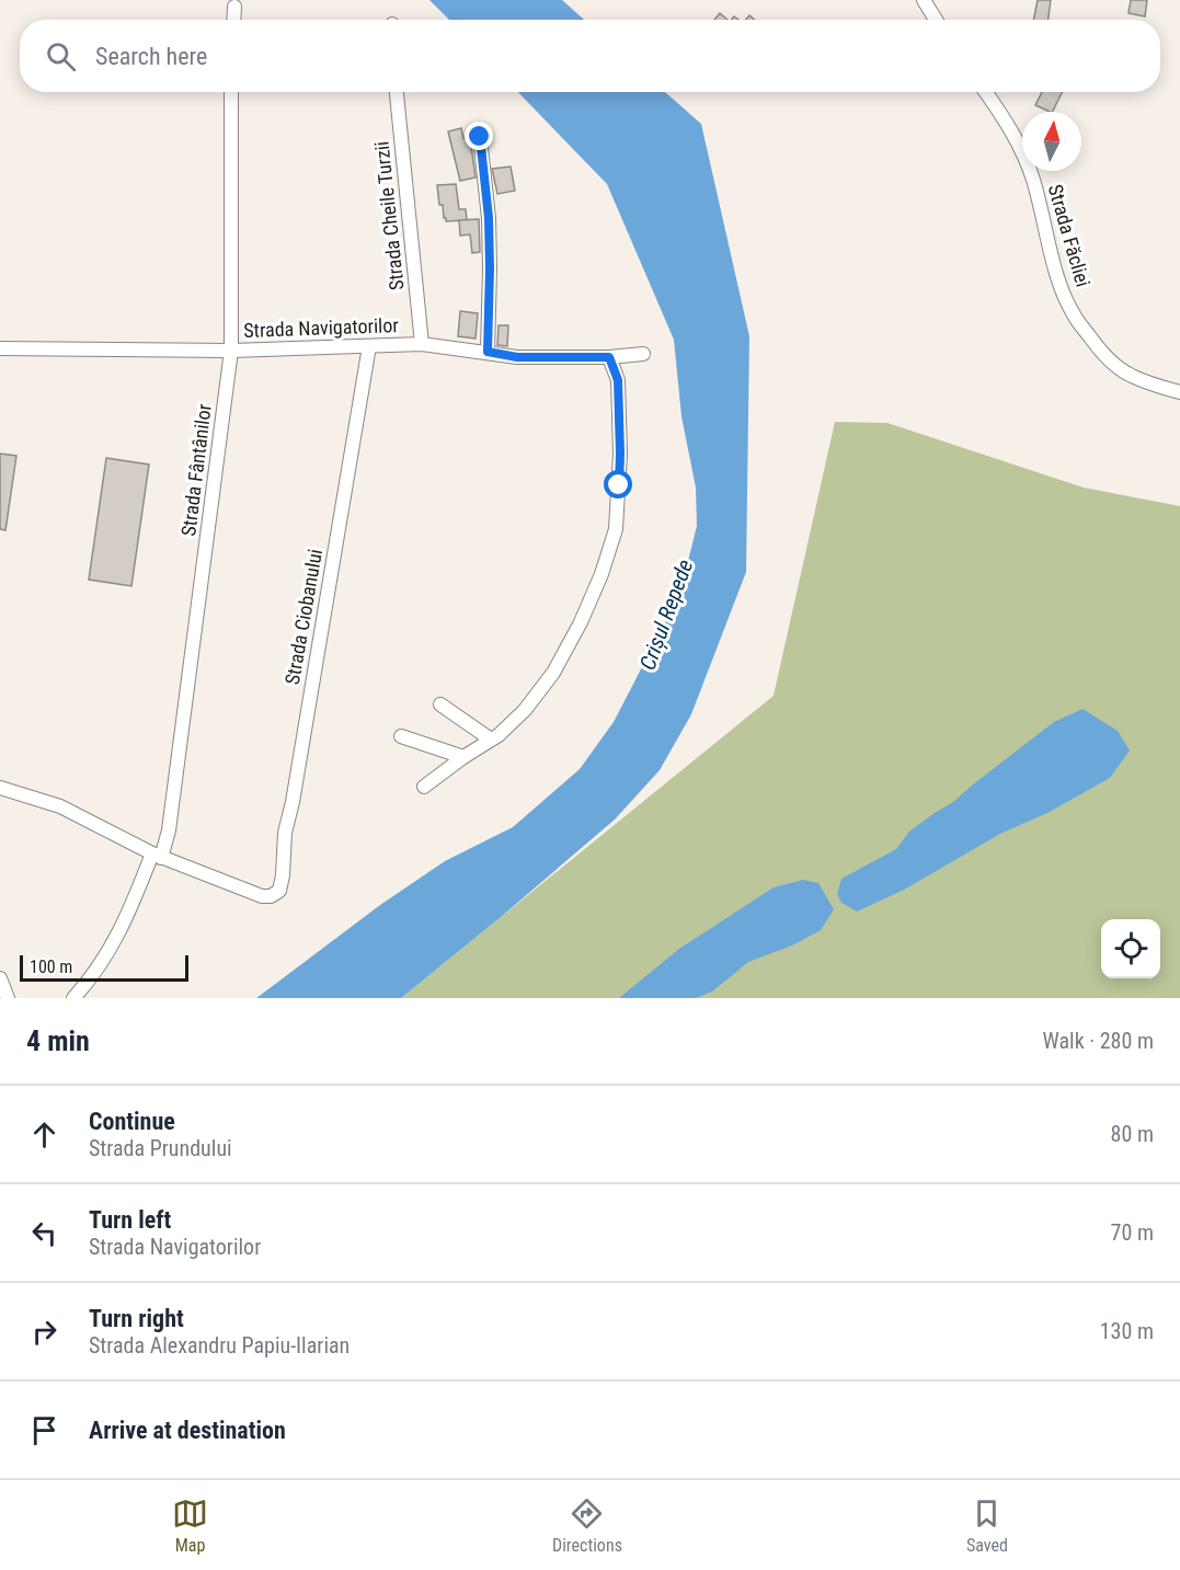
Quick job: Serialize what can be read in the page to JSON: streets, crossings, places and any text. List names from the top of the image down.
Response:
{
  "streets": {
    "street": [
      "Strada Cheile Turzii",
      "Strada Făcliei",
      "Strada Navigatorilor",
      "Strada Fântânilor",
      "Strada Ciobanului"
    ]
  },
  "crossings": [
    ["Strada Cheile Turzii", "Strada Navigatorilor"],
    ["Strada Navigatorilor", "Strada Fântânilor"],
    ["Strada Navigatorilor", "Strada Ciobanului"],
    ["Strada Fântânilor", "Strada Ciobanului"]
  ],
  "water": ["Crișul Repede"],
  "scale_bar": "100 m",
  "north": "top",
  "page": {
    "search": "Search here",
    "scale": "100 m",
    "heading": ["4 min", "Walk · 280 m"],
    "list": [
      ["Continue", "Strada Prundului", "80 m"],
      ["Turn left", "Strada Navigatorilor", "70 m"],
      ["Turn right", "Strada Alexandru Papiu-Ilarian", "130 m"],
      "Arrive at destination"
    ],
    "nav": ["Map", "Directions", "Saved"]
  }
}
